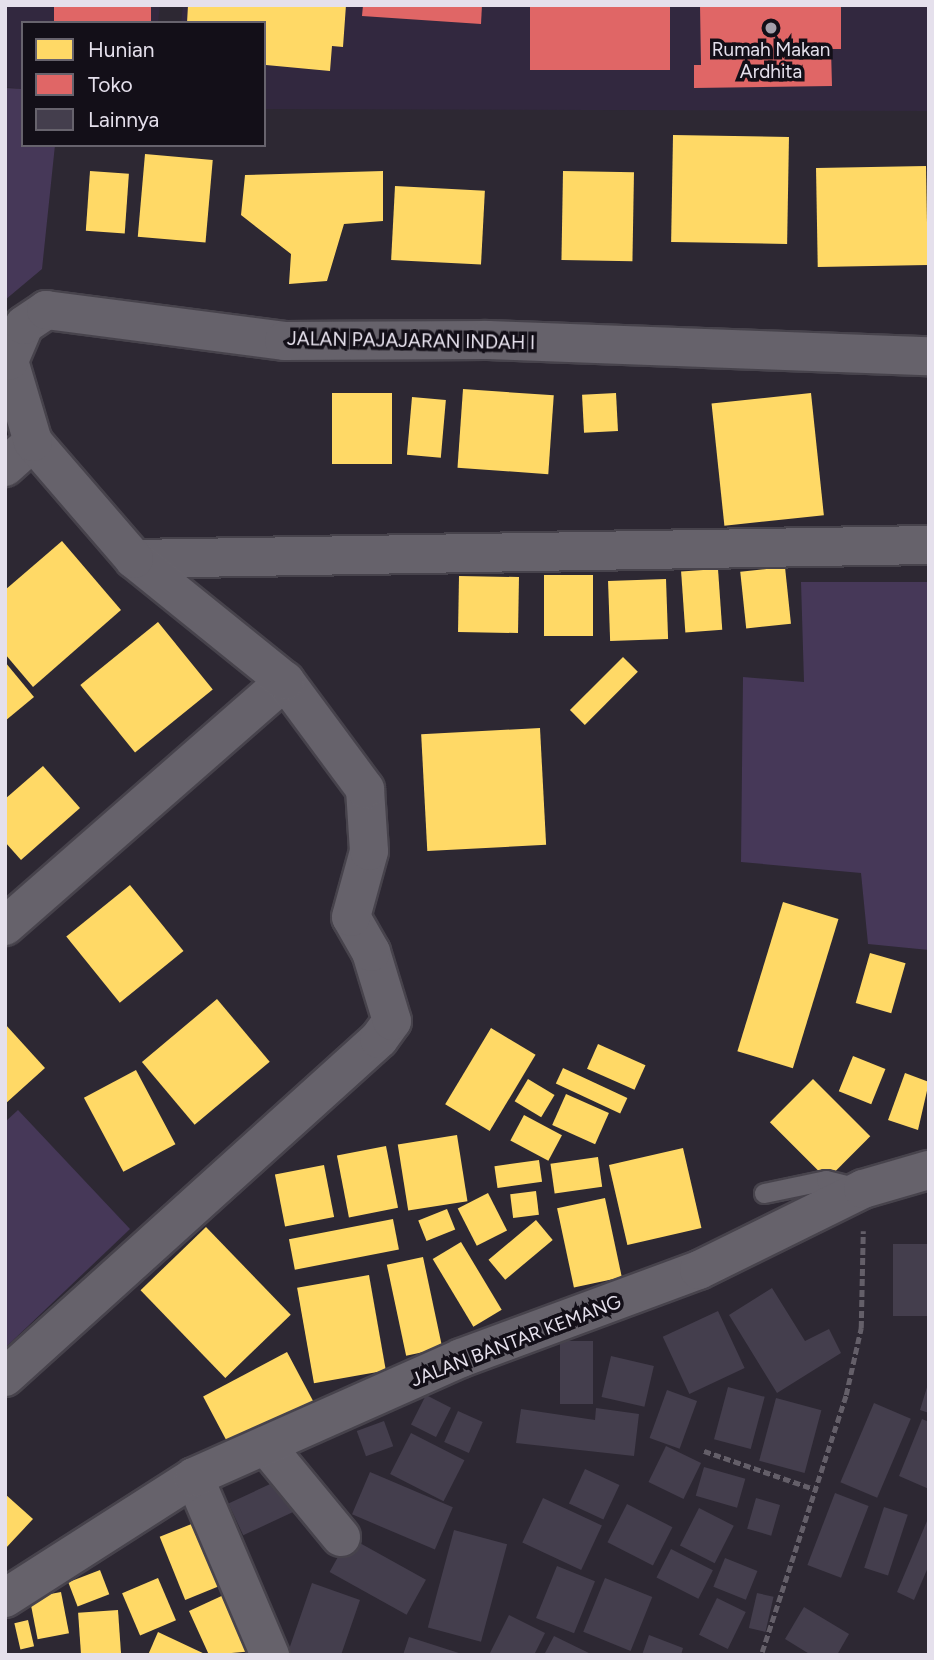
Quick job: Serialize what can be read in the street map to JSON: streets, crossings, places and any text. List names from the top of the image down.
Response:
{
  "streets": {
    "street": ["JALAN PAJAJARAN INDAH I", "JALAN BANTAR KEMANG"]
  },
  "places": ["Rumah Makan Ardhita"],
  "legend": ["Hunian", "Toko", "Lainnya"]
}
